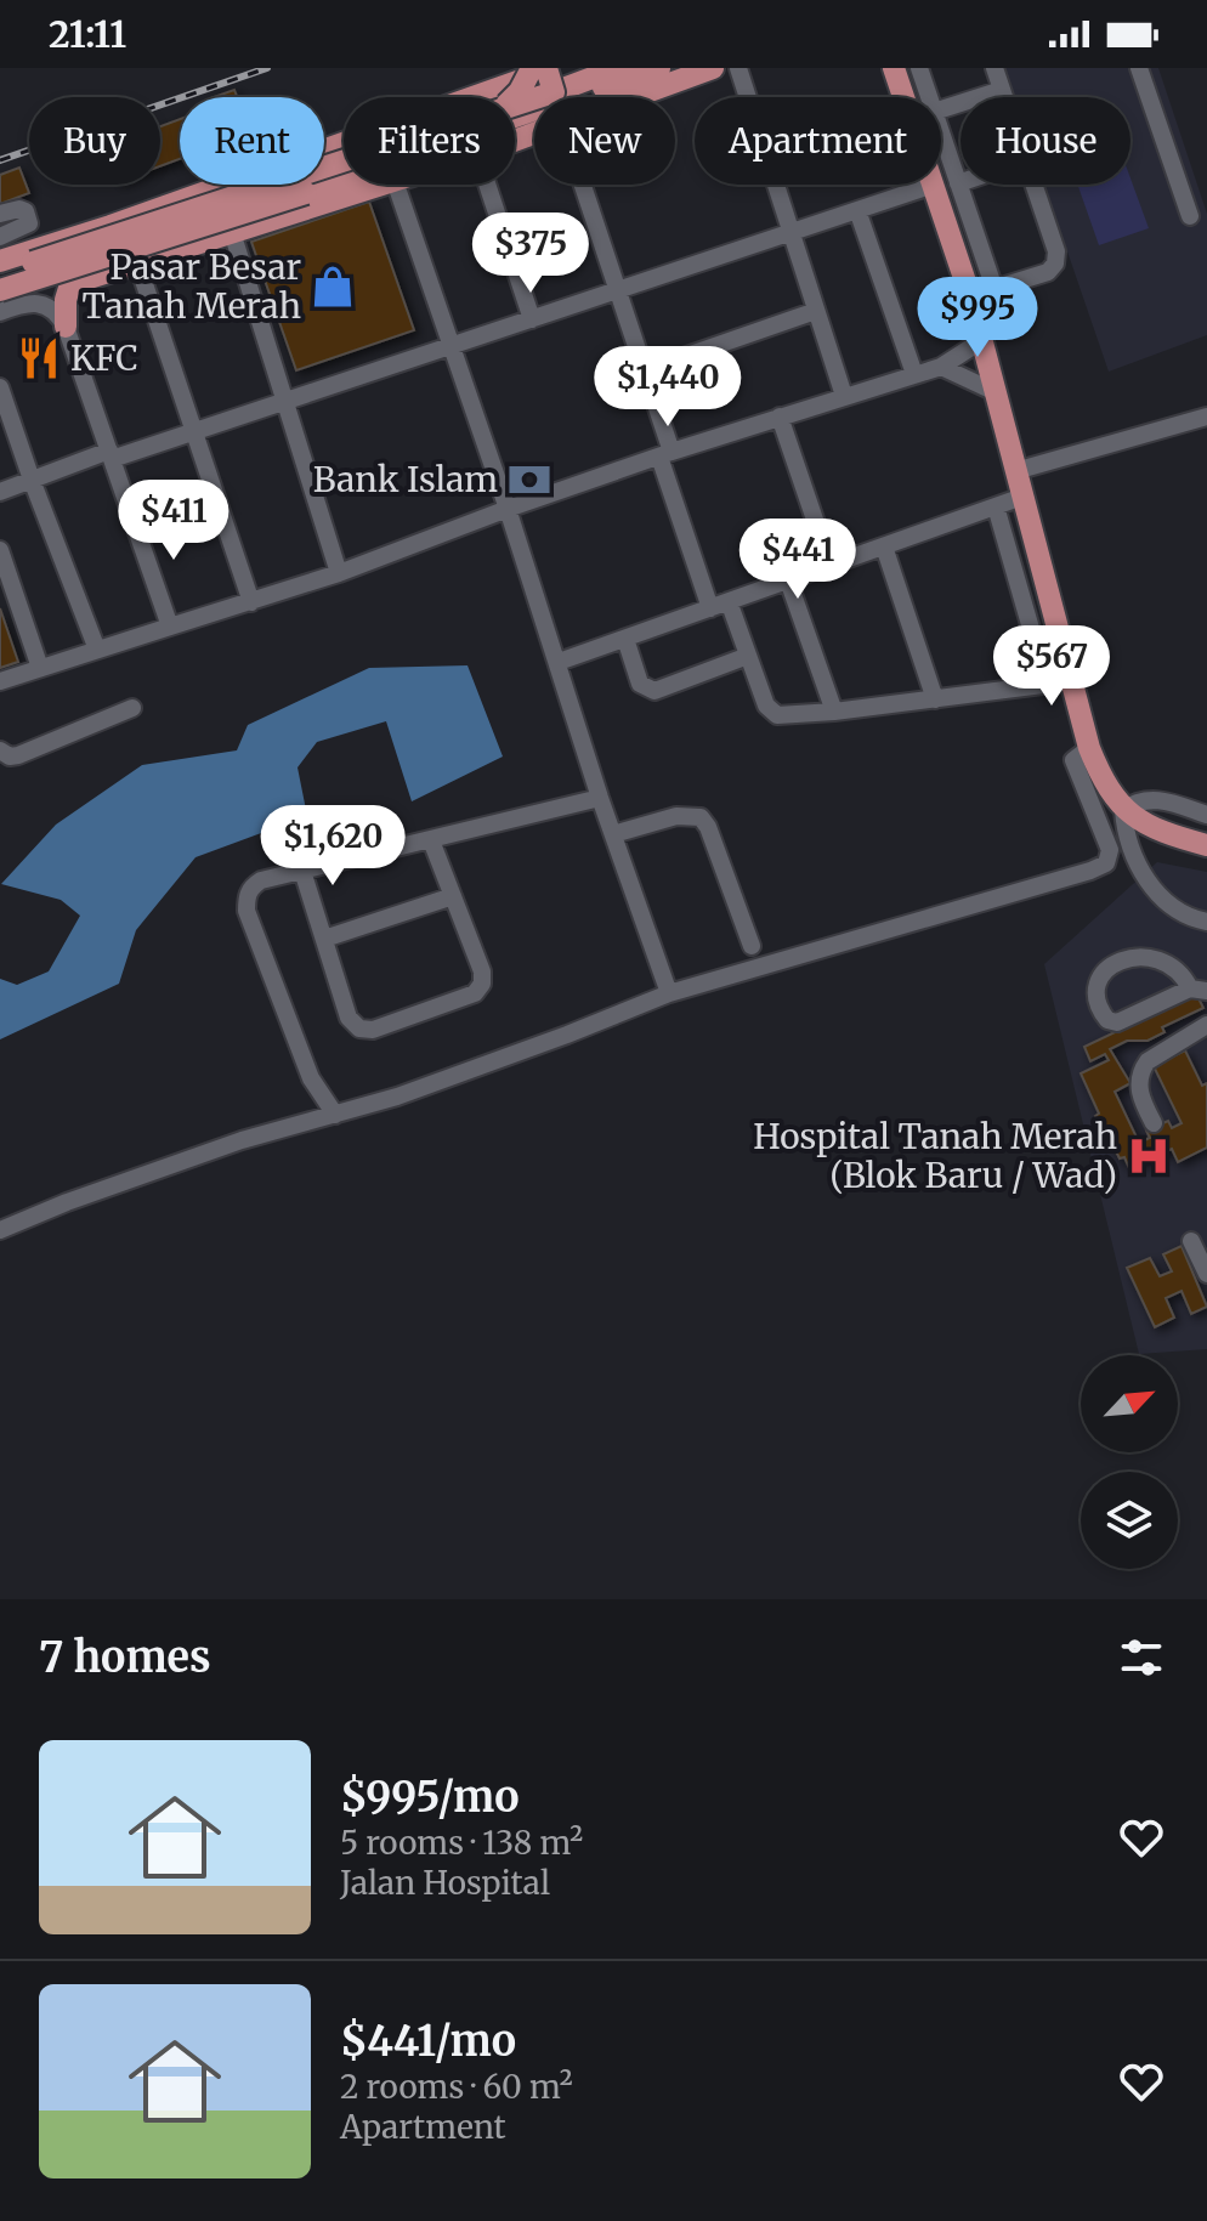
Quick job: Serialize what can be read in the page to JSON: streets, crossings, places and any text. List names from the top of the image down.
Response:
{
  "places": {
    "shop": ["Pasar Besar Tanah Merah"],
    "restaurant": ["KFC"],
    "bank": ["Bank Islam"],
    "hospital": ["Hospital Tanah Merah (Blok Baru / Wad)"]
  },
  "north": "top right",
  "page": {
    "status": "21:11",
    "chip": [
      "Buy",
      "Rent",
      "Filters",
      "New",
      "Apartment",
      "House"
    ],
    "price": [
      "$375",
      "$995",
      "$1,440",
      "$411",
      "$441",
      "$567",
      "$1,620"
    ],
    "heading": "7 homes",
    "list": [
      {
        "name": "$995/mo",
        "note": "5 rooms · 138 m² · Jalan Hospital"
      },
      {
        "name": "$441/mo",
        "note": "2 rooms · 60 m² · Apartment"
      }
    ]
  }
}
